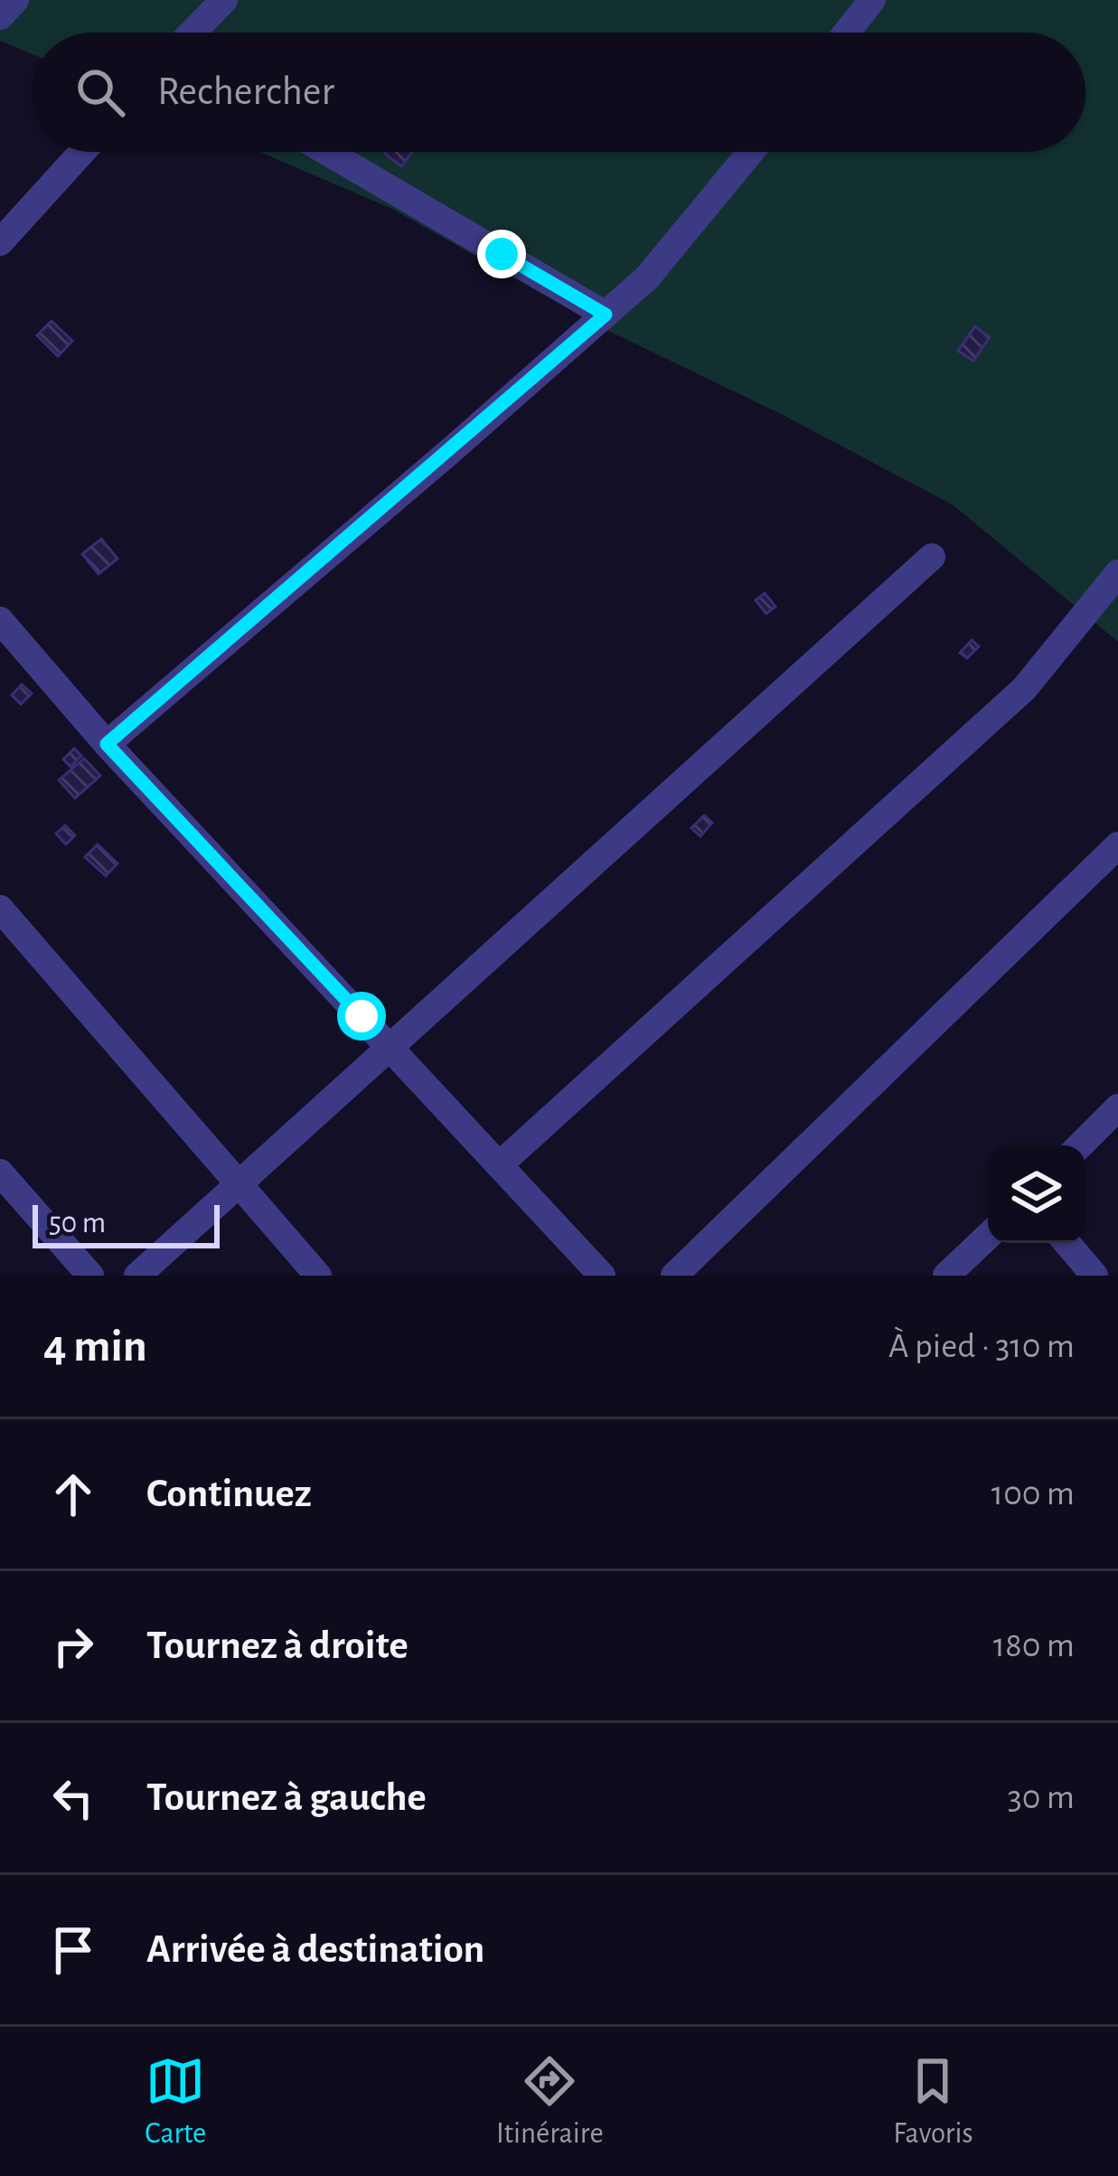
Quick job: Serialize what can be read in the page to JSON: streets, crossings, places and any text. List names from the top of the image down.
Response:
{
  "scale_bar": "50 m",
  "page": {
    "search": "Rechercher",
    "scale": "50 m",
    "heading": ["4 min", "À pied · 310 m"],
    "list": [
      ["Continuez", "100 m"],
      ["Tournez à droite", "180 m"],
      ["Tournez à gauche", "30 m"],
      "Arrivée à destination"
    ],
    "nav": ["Carte", "Itinéraire", "Favoris"]
  }
}
